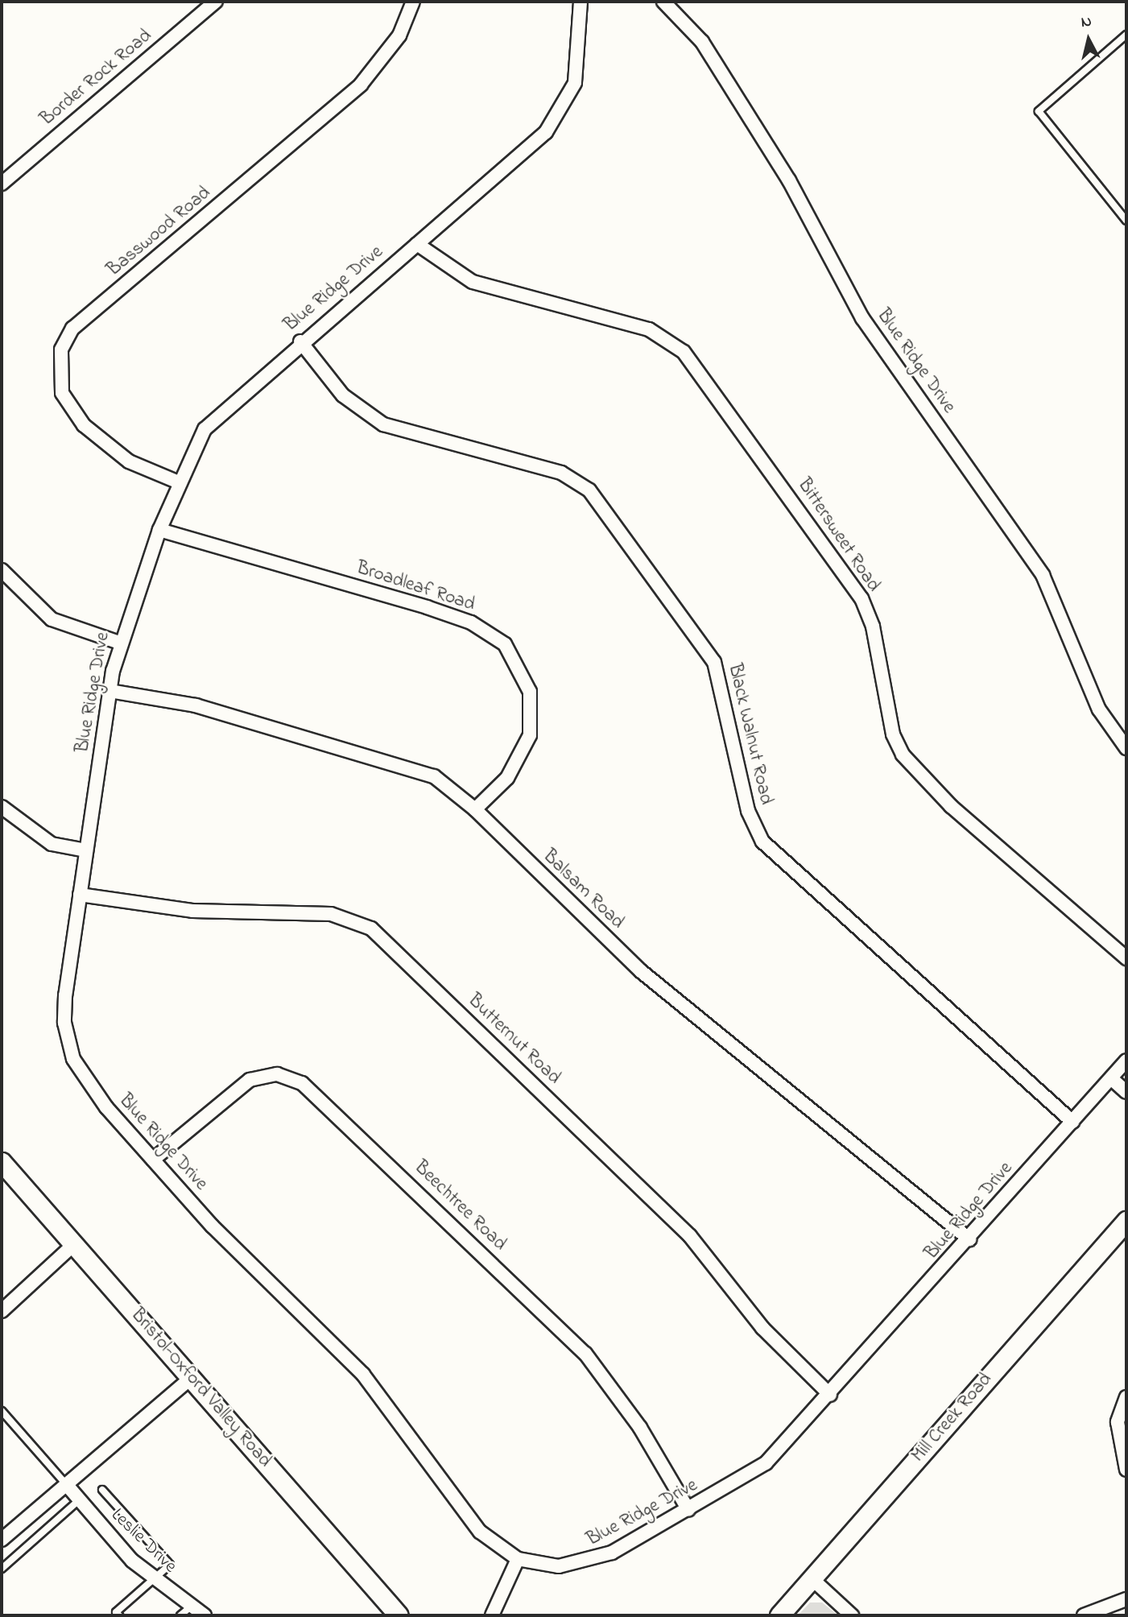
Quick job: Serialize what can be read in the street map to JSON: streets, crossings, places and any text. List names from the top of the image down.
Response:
{
  "streets": {
    "main road": ["Bristol-Oxford Valley Road", "Mill Creek Road"],
    "street": [
      "Border Rock Road",
      "Basswood Road",
      "Blue Ridge Drive",
      "Bittersweet Road",
      "Broadleaf Road",
      "Black Walnut Road",
      "Balsam Road",
      "Butternut Road",
      "Beechtree Road",
      "Leslie Drive"
    ]
  },
  "crossings": [
    ["Basswood Road", "Blue Ridge Drive"],
    ["Blue Ridge Drive", "Bittersweet Road"],
    ["Blue Ridge Drive", "Broadleaf Road"],
    ["Blue Ridge Drive", "Black Walnut Road"],
    ["Blue Ridge Drive", "Balsam Road"],
    ["Blue Ridge Drive", "Butternut Road"],
    ["Blue Ridge Drive", "Beechtree Road"],
    ["Broadleaf Road", "Balsam Road"]
  ],
  "north": "top"
}
